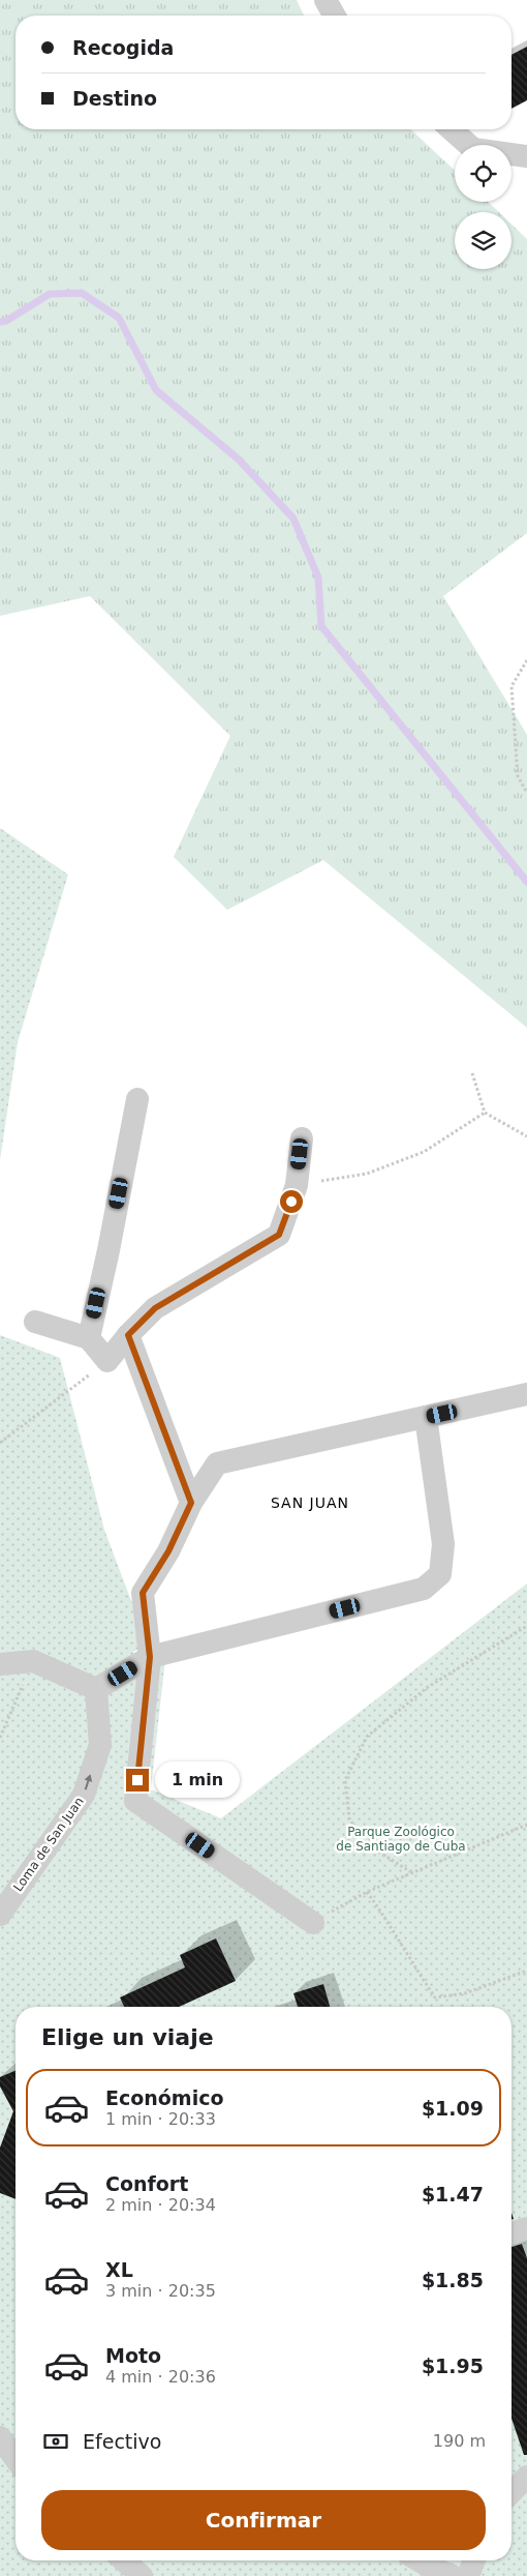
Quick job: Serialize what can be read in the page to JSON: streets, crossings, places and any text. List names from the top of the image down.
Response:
{
  "streets": {
    "street": ["Loma de San Juan"]
  },
  "one_way": ["Loma de San Juan"],
  "districts": ["SAN JUAN"],
  "parks": ["Parque Zoológico de Santiago de Cuba"],
  "page": {
    "banner": ["Recogida", "Destino"],
    "bubble": "1 min",
    "heading": "Elige un viaje",
    "list": [
      {
        "name": "Económico",
        "note": "1 min · 20:33",
        "value": "$1.09"
      },
      {
        "name": "Confort",
        "note": "2 min · 20:34",
        "value": "$1.47"
      },
      {
        "name": "XL",
        "note": "3 min · 20:35",
        "value": "$1.85"
      },
      {
        "name": "Moto",
        "note": "4 min · 20:36",
        "value": "$1.95"
      }
    ],
    "pay": ["Efectivo", "190 m"],
    "buttons": "Confirmar"
  }
}
